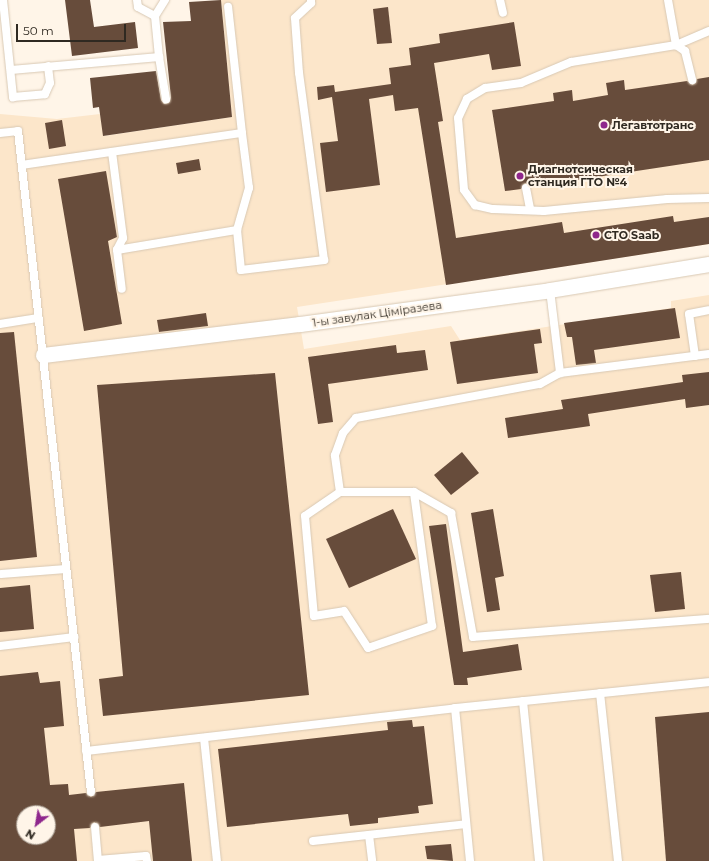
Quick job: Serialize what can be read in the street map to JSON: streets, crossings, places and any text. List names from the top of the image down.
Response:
{
  "streets": {
    "street": ["1-ы завулак Ціміразева"]
  },
  "places": ["Легавтотранс", "Диагнотсическая станция ГТО №4", "СТО Saab"],
  "scale_bar": "50 m",
  "north": "bottom left"
}
